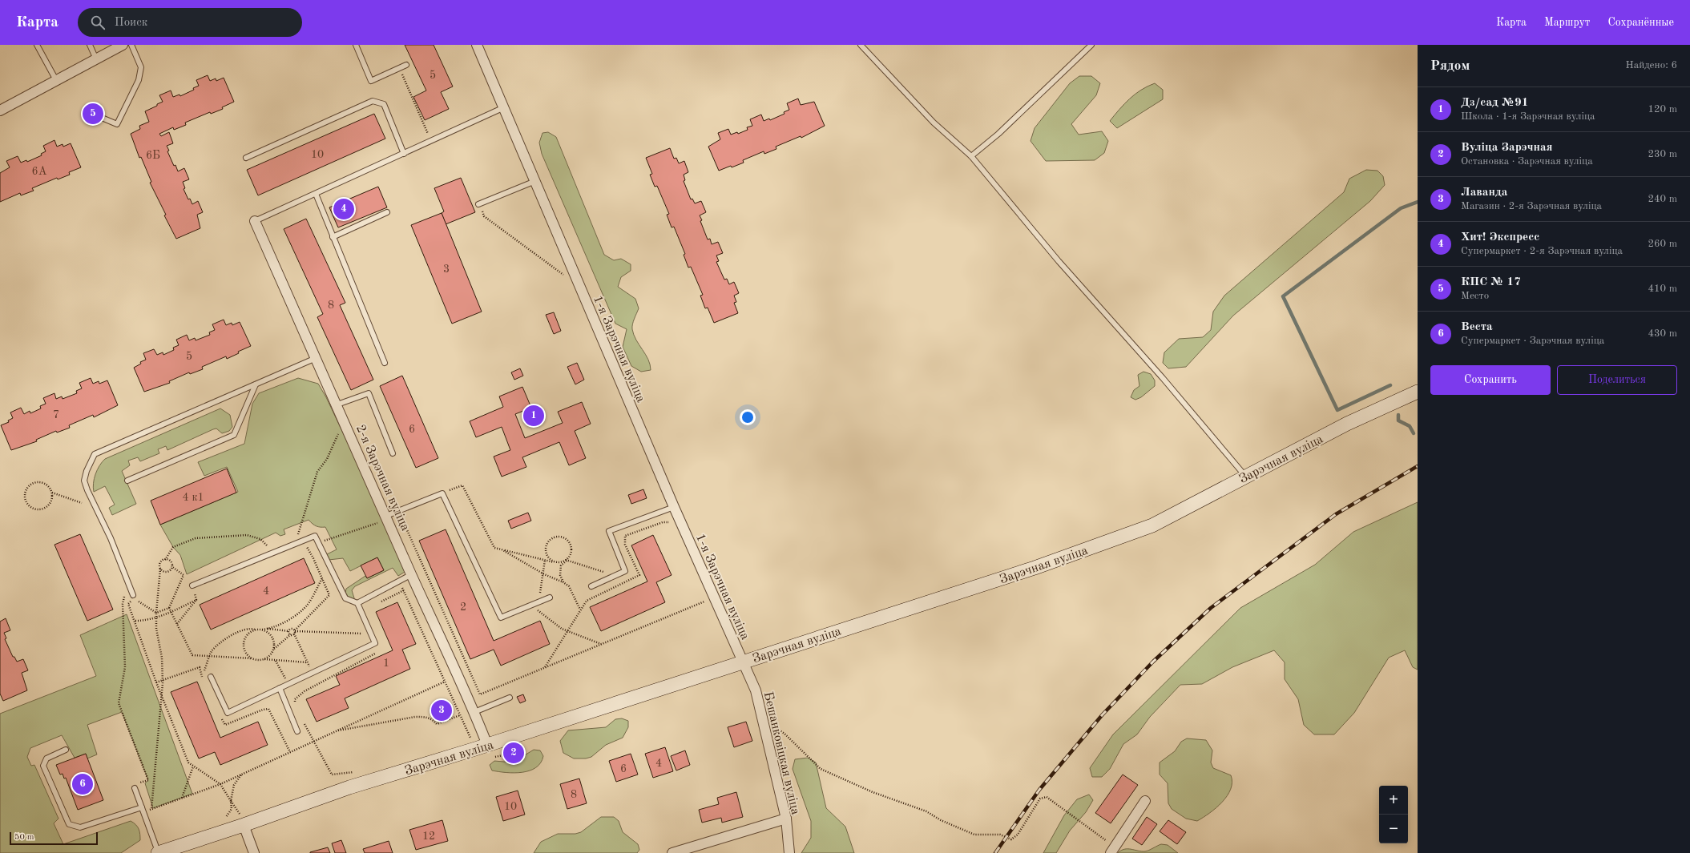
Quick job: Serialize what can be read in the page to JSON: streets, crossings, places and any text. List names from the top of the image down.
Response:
{
  "streets": {
    "street": [
      "1-я Зарэчная вуліца",
      "Зарэчная вуліца",
      "2-я Зарэчная вуліца",
      "Бешанковіцкая вуліца"
    ]
  },
  "crossings": [
    ["1-я Зарэчная вуліца", "Зарэчная вуліца"],
    ["1-я Зарэчная вуліца", "Бешанковіцкая вуліца"],
    ["Зарэчная вуліца", "2-я Зарэчная вуліца"],
    ["Зарэчная вуліца", "Бешанковіцкая вуліца"]
  ],
  "house_numbers": [
    "5",
    "10",
    "6Б",
    "6А",
    "3",
    "8",
    "5",
    "7",
    "6",
    "4 к1",
    "4",
    "2",
    "1",
    "4",
    "6",
    "8",
    "10",
    "12"
  ],
  "scale_bar": "50 m",
  "page": {
    "header": "Карта",
    "search": "Поиск",
    "nav": ["Карта", "Маршрут", "Сохранённые"],
    "heading": ["Рядом", "Найдено: 6"],
    "list": [
      {
        "mark": "1",
        "name": "Дз/сад №91",
        "note": "Школа · 1-я Зарэчная вуліца",
        "value": "120 m"
      },
      {
        "mark": "2",
        "name": "Вуліца Зарэчная",
        "note": "Остановка · Зарэчная вуліца",
        "value": "230 m"
      },
      {
        "mark": "3",
        "name": "Лаванда",
        "note": "Магазин · 2-я Зарэчная вуліца",
        "value": "240 m"
      },
      {
        "mark": "4",
        "name": "Хит! Экспресс",
        "note": "Супермаркет · 2-я Зарэчная вуліца",
        "value": "260 m"
      },
      {
        "mark": "5",
        "name": "КПС № 17",
        "note": "Место",
        "value": "410 m"
      },
      {
        "mark": "6",
        "name": "Веста",
        "note": "Супермаркет · Зарэчная вуліца",
        "value": "430 m"
      }
    ],
    "pins": [
      "5",
      "4",
      "1",
      "3",
      "2",
      "6"
    ],
    "buttons": ["Сохранить", "Поделиться"],
    "map_buttons": ["+", "−"],
    "scale": "50 m"
  }
}
